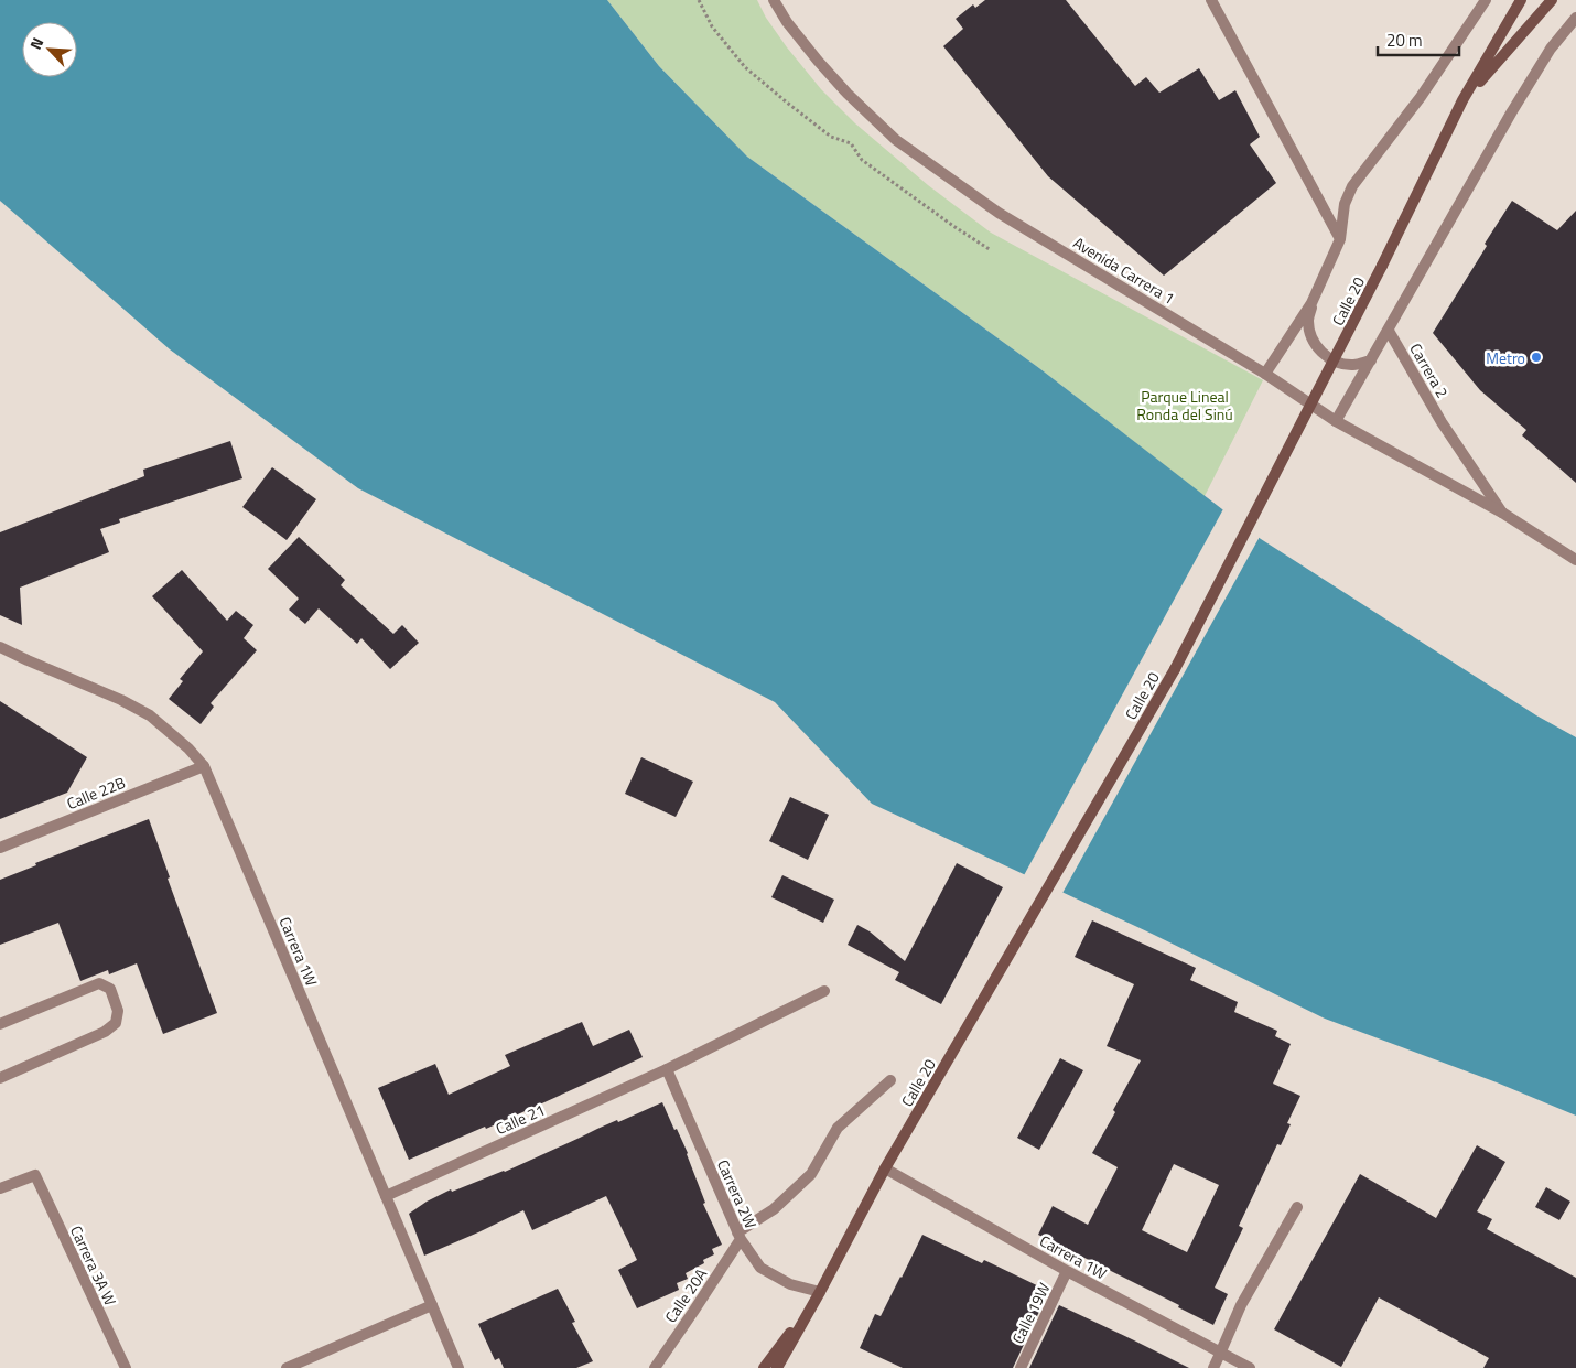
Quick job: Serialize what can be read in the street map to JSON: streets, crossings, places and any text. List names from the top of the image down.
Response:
{
  "streets": {
    "main road": ["Calle 20"],
    "street": [
      "Avenida Carrera 1",
      "Carrera 2",
      "Calle 22B",
      "Carrera 1W",
      "Calle 21",
      "Carrera 2W",
      "Carrera 3A W",
      "Calle 20A",
      "Calle 19W"
    ]
  },
  "crossings": [
    ["Avenida Carrera 1", "Carrera 2"],
    ["Calle 20", "Carrera 1W"],
    ["Calle 20", "Carrera 2W"],
    ["Calle 22B", "Carrera 1W"],
    ["Carrera 1W", "Calle 21"],
    ["Carrera 1W", "Calle 19W"],
    ["Calle 21", "Carrera 2W"],
    ["Carrera 2W", "Calle 20A"]
  ],
  "parks": ["Parque Lineal Ronda del Sinú"],
  "places": ["Metro"],
  "scale_bar": "20 m",
  "north": "top left"
}
